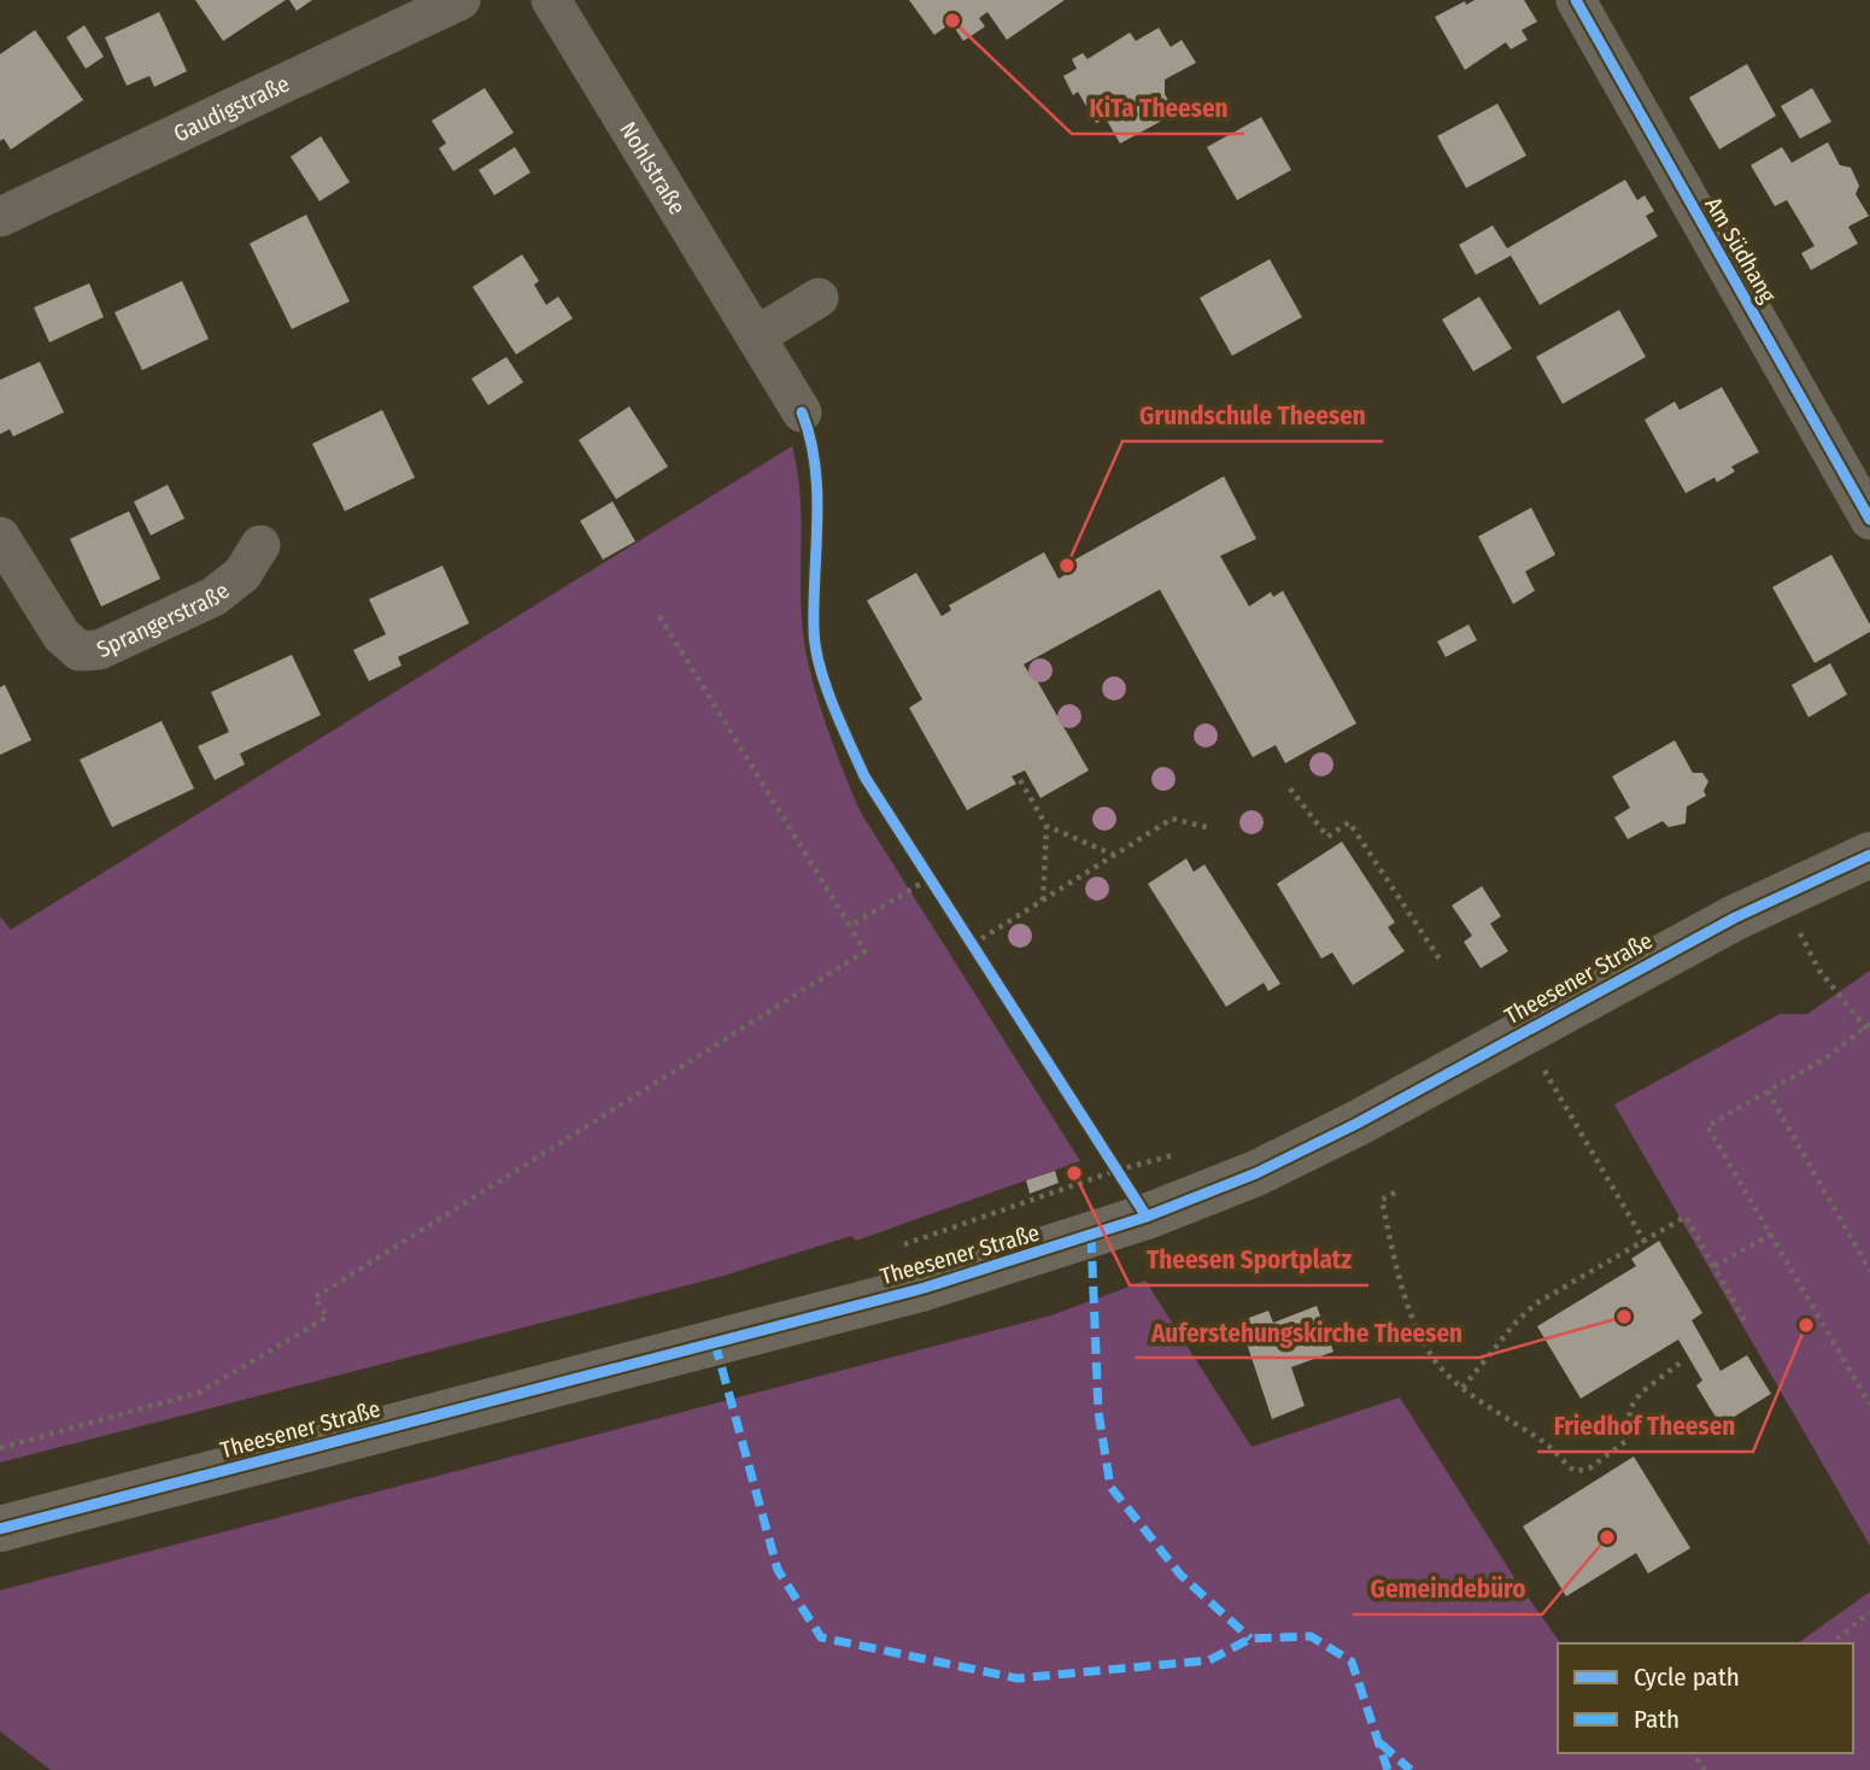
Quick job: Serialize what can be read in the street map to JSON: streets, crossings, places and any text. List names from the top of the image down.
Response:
{
  "streets": {
    "street": [
      "Gaudigstraße",
      "Nohlstraße",
      "Am Südhang",
      "Sprangerstraße",
      "Theesener Straße"
    ]
  },
  "places": [
    "KiTa Theesen",
    "Grundschule Theesen",
    "Theesen Sportplatz",
    "Auferstehungskirche Theesen",
    "Friedhof Theesen",
    "Gemeindebüro"
  ],
  "legend": ["Cycle path", "Path"]
}
